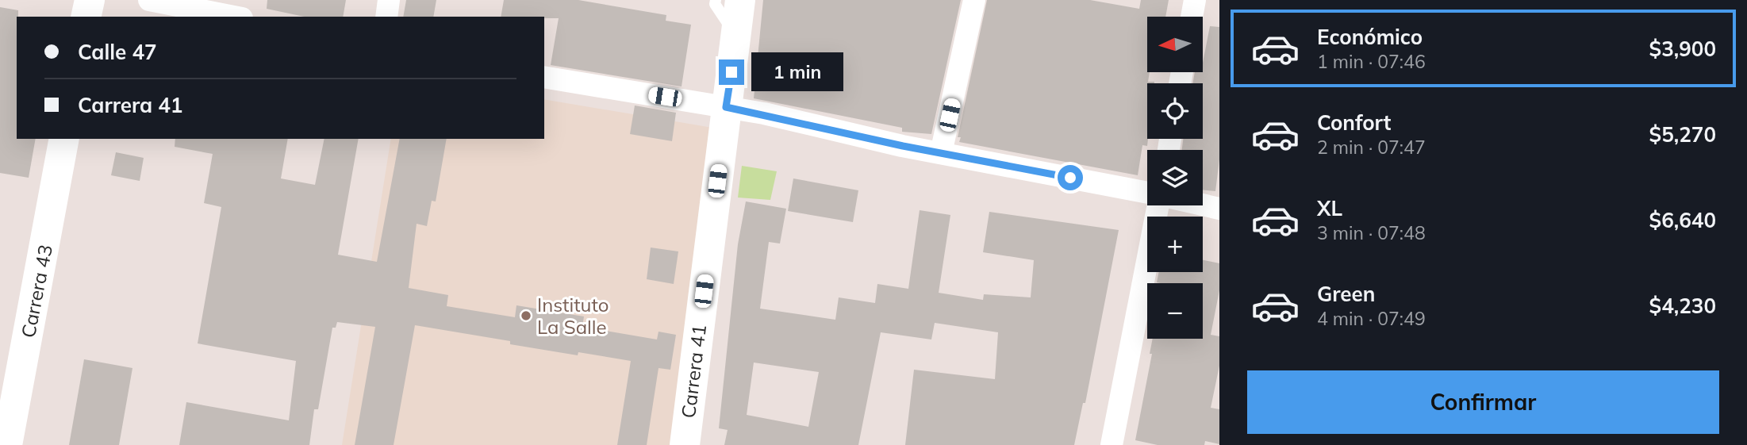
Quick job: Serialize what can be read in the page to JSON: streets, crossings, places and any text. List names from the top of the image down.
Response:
{
  "streets": {
    "street": ["Carrera 43", "Carrera 41"]
  },
  "places": ["Instituto La Salle"],
  "north": "left",
  "page": {
    "list": [
      {
        "name": "Económico",
        "note": "1 min · 07:46",
        "value": "$3,900"
      },
      {
        "name": "Confort",
        "note": "2 min · 07:47",
        "value": "$5,270"
      },
      {
        "name": "XL",
        "note": "3 min · 07:48",
        "value": "$6,640"
      },
      {
        "name": "Green",
        "note": "4 min · 07:49",
        "value": "$4,230"
      }
    ],
    "map_buttons": ["+", "−"],
    "banner": ["Calle 47", "Carrera 41"],
    "bubble": "1 min",
    "buttons": "Confirmar"
  }
}
